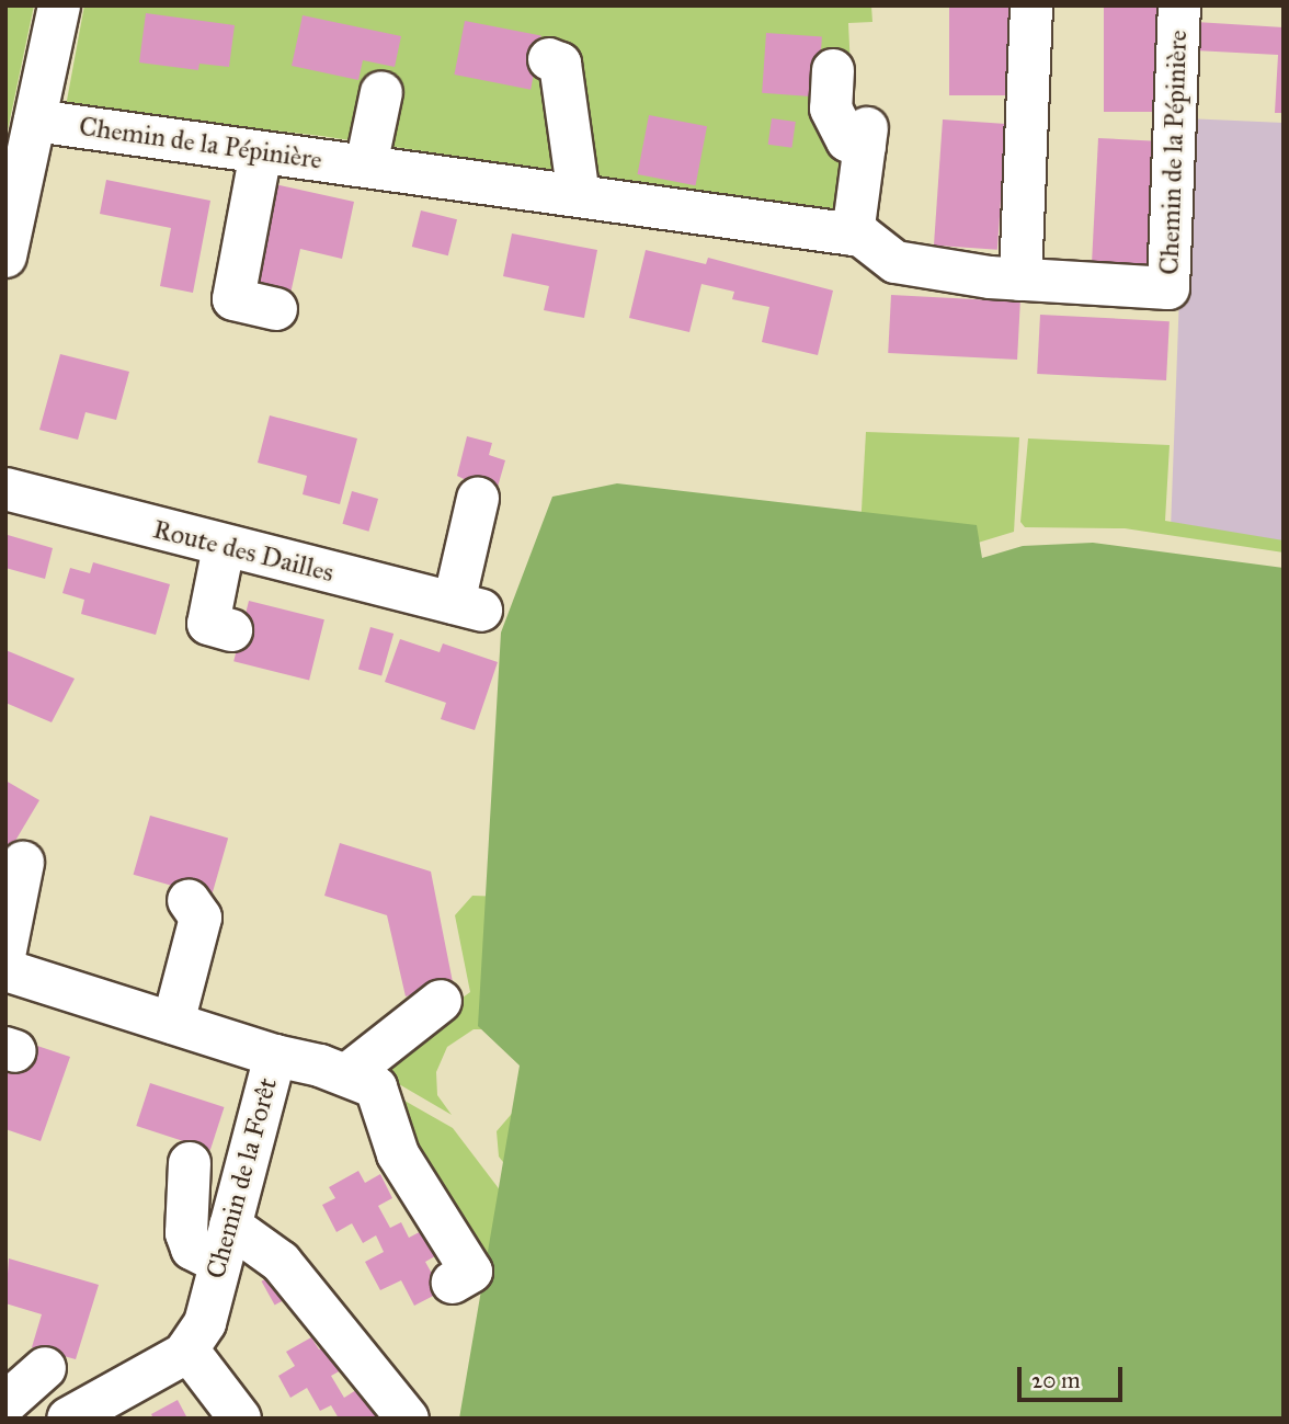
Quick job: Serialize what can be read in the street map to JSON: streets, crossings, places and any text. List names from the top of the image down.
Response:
{
  "streets": {
    "street": ["Chemin de la Pépinière", "Route des Dailles", "Chemin de la Forêt"]
  },
  "scale_bar": "20 m"
}
